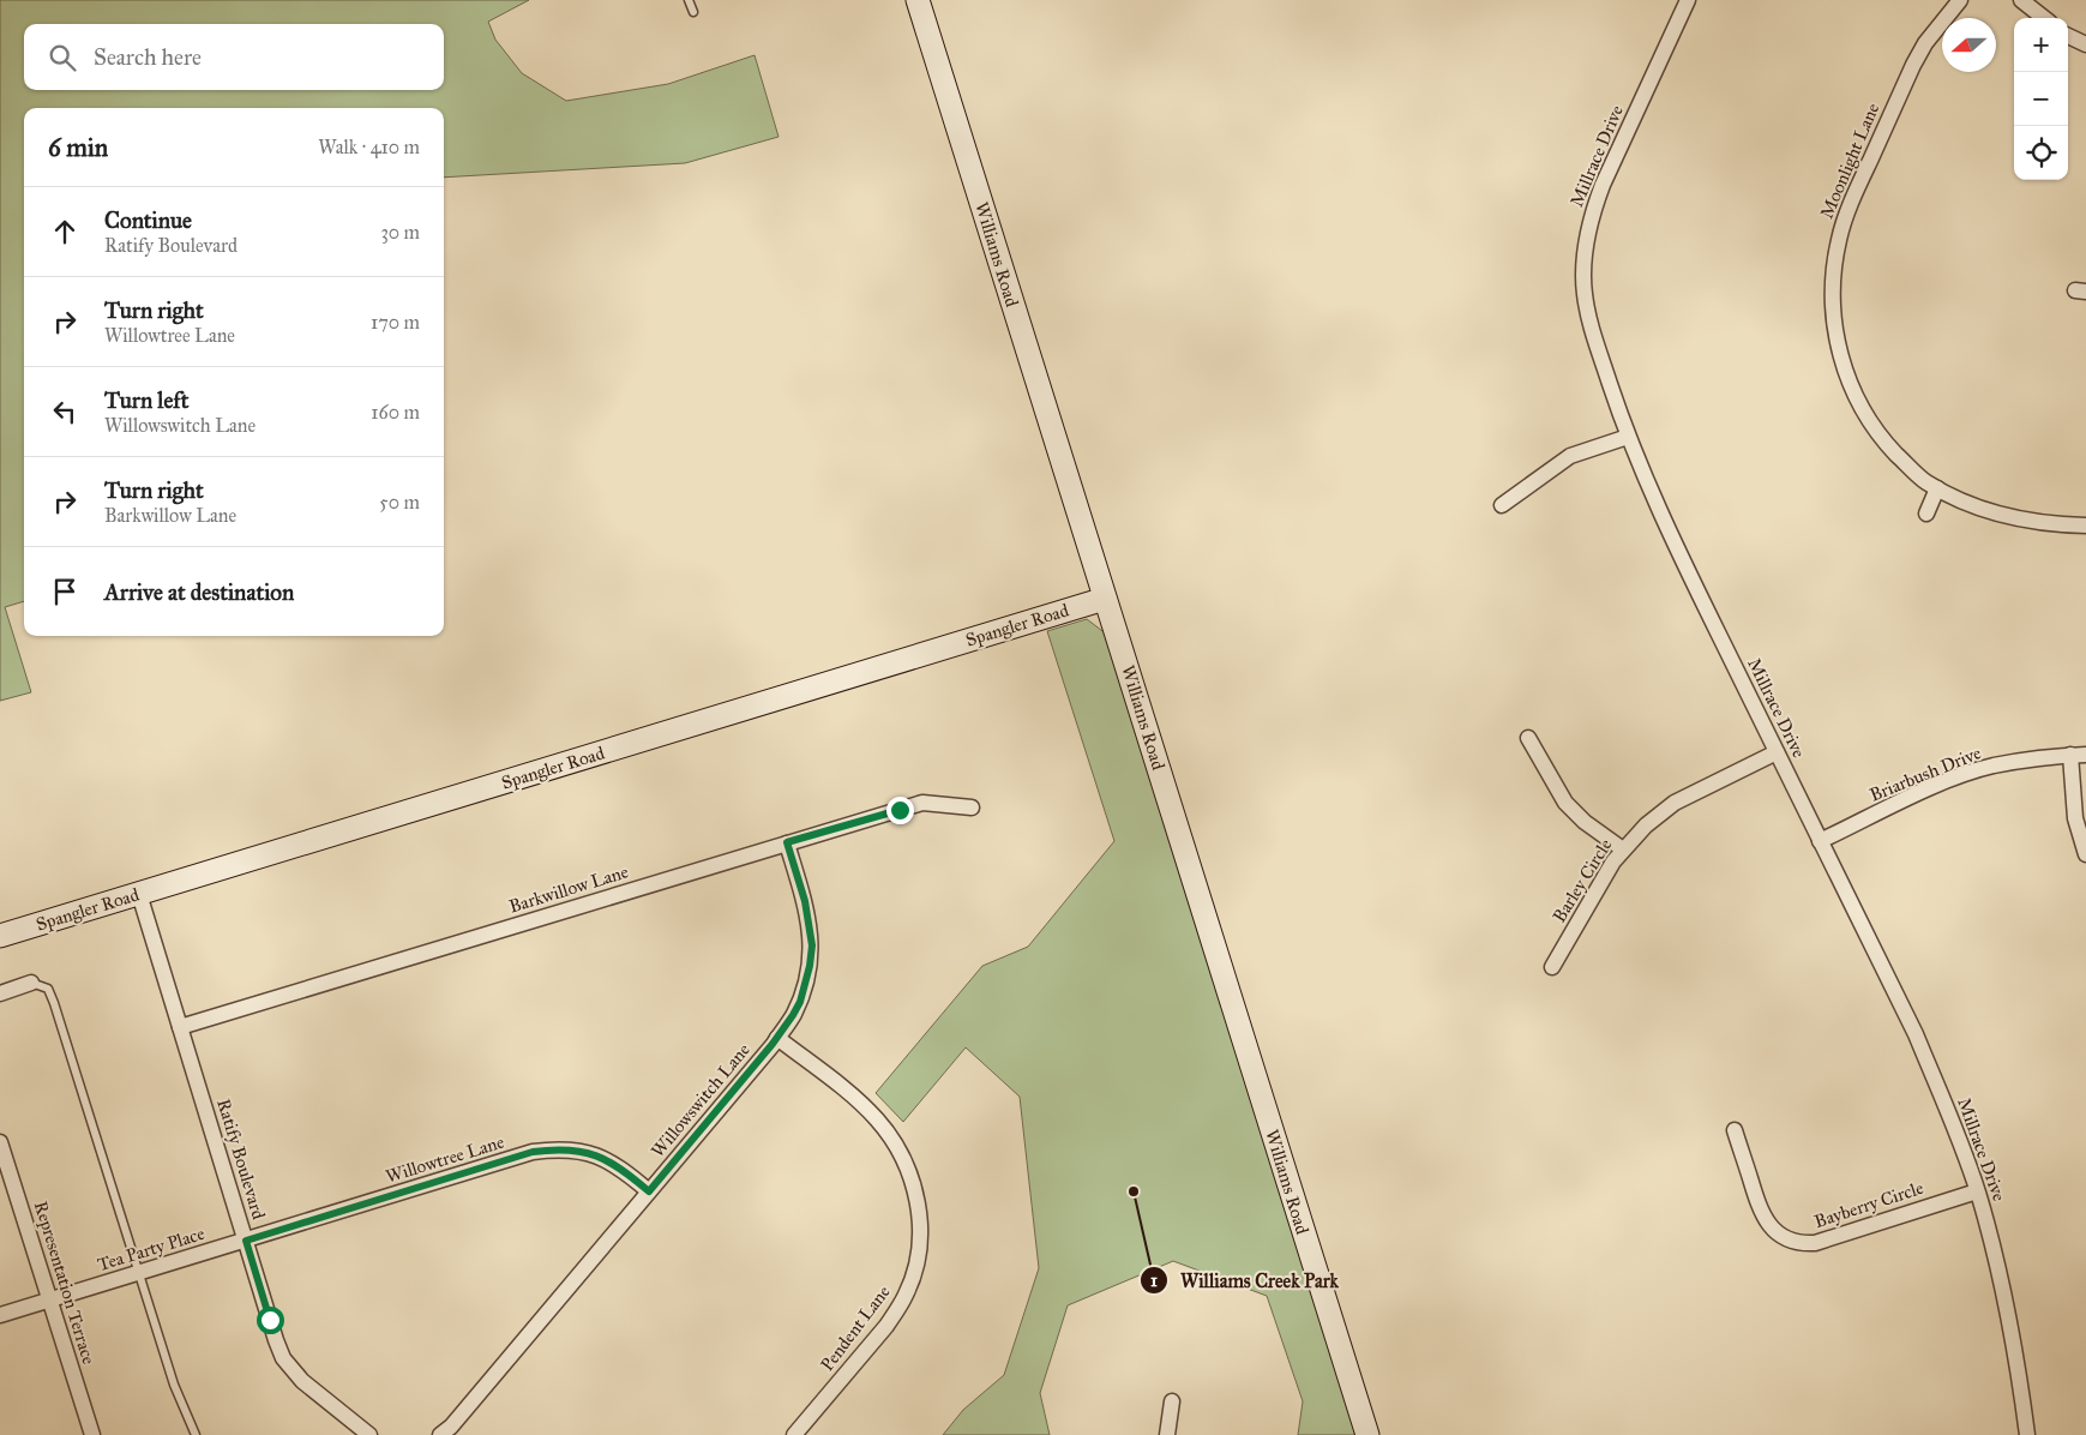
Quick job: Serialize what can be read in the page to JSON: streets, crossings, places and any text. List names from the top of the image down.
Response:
{
  "streets": {
    "main road": ["Williams Road", "Spangler Road"],
    "street": [
      "Millrace Drive",
      "Moonlight Lane",
      "Briarbush Drive",
      "Barley Circle",
      "Barkwillow Lane",
      "Willowswitch Lane",
      "Ratify Boulevard",
      "Willowtree Lane",
      "Bayberry Circle",
      "Tea Party Place",
      "Representation Terrace",
      "Pendent Lane"
    ]
  },
  "crossings": [
    ["Millrace Drive", "Briarbush Drive"],
    ["Millrace Drive", "Barley Circle"],
    ["Millrace Drive", "Bayberry Circle"],
    ["Williams Road", "Spangler Road"],
    ["Spangler Road", "Ratify Boulevard"],
    ["Barkwillow Lane", "Willowswitch Lane"],
    ["Barkwillow Lane", "Ratify Boulevard"],
    ["Willowswitch Lane", "Willowtree Lane"],
    ["Willowswitch Lane", "Pendent Lane"],
    ["Ratify Boulevard", "Willowtree Lane"],
    ["Ratify Boulevard", "Tea Party Place"],
    ["Willowtree Lane", "Tea Party Place"],
    ["Tea Party Place", "Representation Terrace"]
  ],
  "places": ["Williams Creek Park"],
  "north": "left",
  "page": {
    "map_buttons": ["+", "−"],
    "search": "Search here",
    "heading": ["6 min", "Walk · 410 m"],
    "list": [
      ["Continue", "Ratify Boulevard", "30 m"],
      ["Turn right", "Willowtree Lane", "170 m"],
      ["Turn left", "Willowswitch Lane", "160 m"],
      ["Turn right", "Barkwillow Lane", "50 m"],
      "Arrive at destination"
    ]
  }
}
